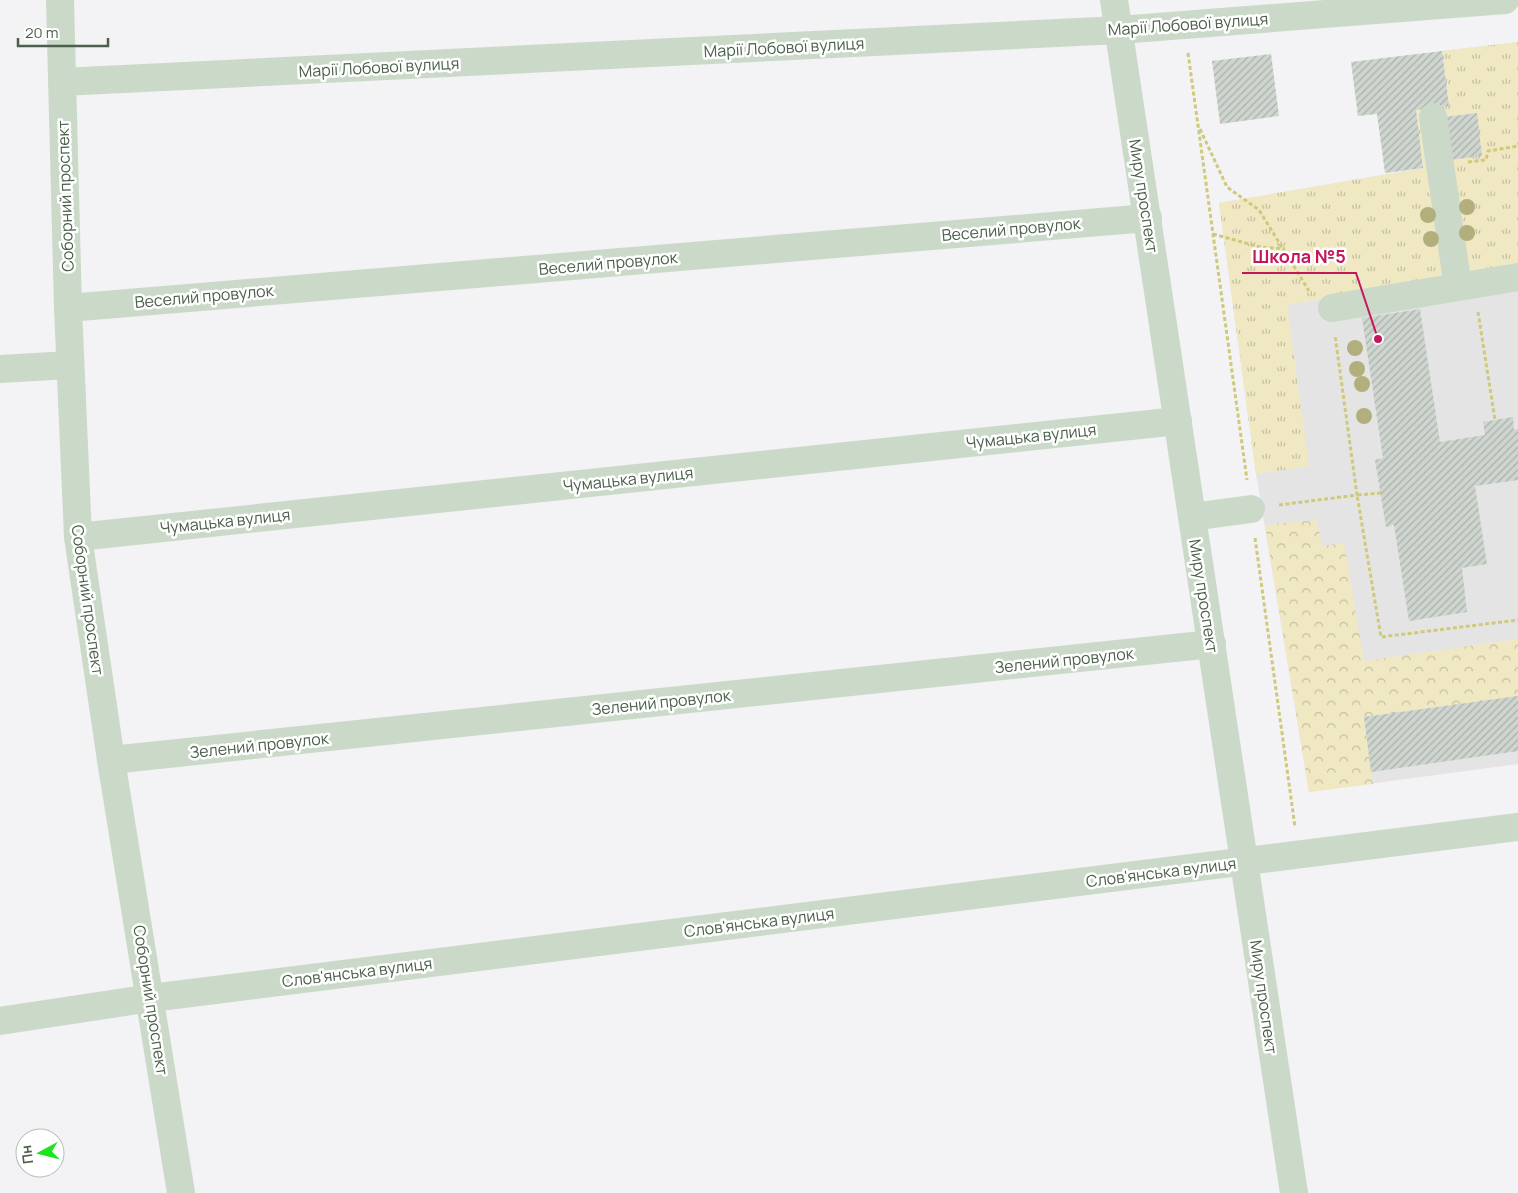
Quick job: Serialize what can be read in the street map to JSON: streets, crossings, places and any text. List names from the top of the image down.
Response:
{
  "streets": {
    "street": [
      "Марії Лобової вулиця",
      "Соборний проспект",
      "Миру проспект",
      "Веселий провулок",
      "Чумацька вулиця",
      "Зелений провулок",
      "Слов'янська вулиця"
    ]
  },
  "crossings": [
    ["Марії Лобової вулиця", "Соборний проспект"],
    ["Марії Лобової вулиця", "Миру проспект"],
    ["Соборний проспект", "Веселий провулок"],
    ["Соборний проспект", "Чумацька вулиця"],
    ["Соборний проспект", "Зелений провулок"],
    ["Соборний проспект", "Слов'янська вулиця"],
    ["Миру проспект", "Веселий провулок"],
    ["Миру проспект", "Чумацька вулиця"],
    ["Миру проспект", "Зелений провулок"],
    ["Миру проспект", "Слов'янська вулиця"]
  ],
  "places": ["Школа №5"],
  "scale_bar": "20 m",
  "north": "left"
}
